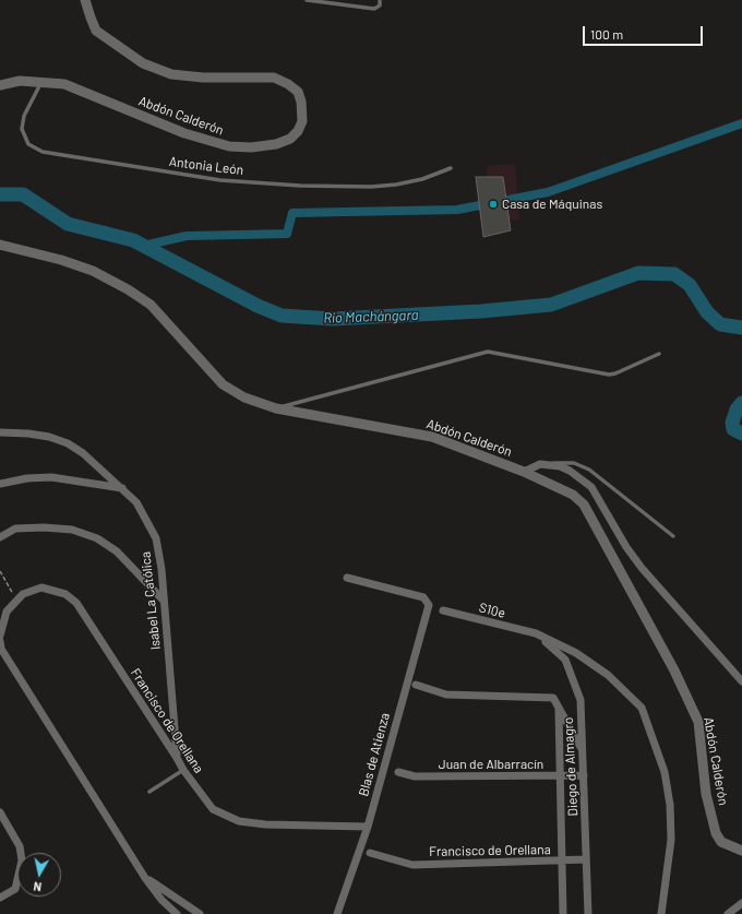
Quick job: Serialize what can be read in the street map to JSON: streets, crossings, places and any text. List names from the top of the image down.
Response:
{
  "streets": {
    "street": [
      "Abdón Calderón",
      "Isabel La Católica",
      "S10e",
      "Francisco de Orellana",
      "Blas de Atienza",
      "Juan de Albarracín",
      "Diego de Almagro"
    ],
    "lane": ["Antonia León"]
  },
  "crossings": [
    ["Abdón Calderón", "Antonia León"],
    ["Isabel La Católica", "Francisco de Orellana"],
    ["S10e", "Diego de Almagro"],
    ["Francisco de Orellana", "Blas de Atienza"],
    ["Francisco de Orellana", "Diego de Almagro"],
    ["Juan de Albarracín", "Diego de Almagro"]
  ],
  "water": ["Río Machángara"],
  "places": ["Casa de Máquinas"],
  "scale_bar": "100 m",
  "north": "bottom"
}
